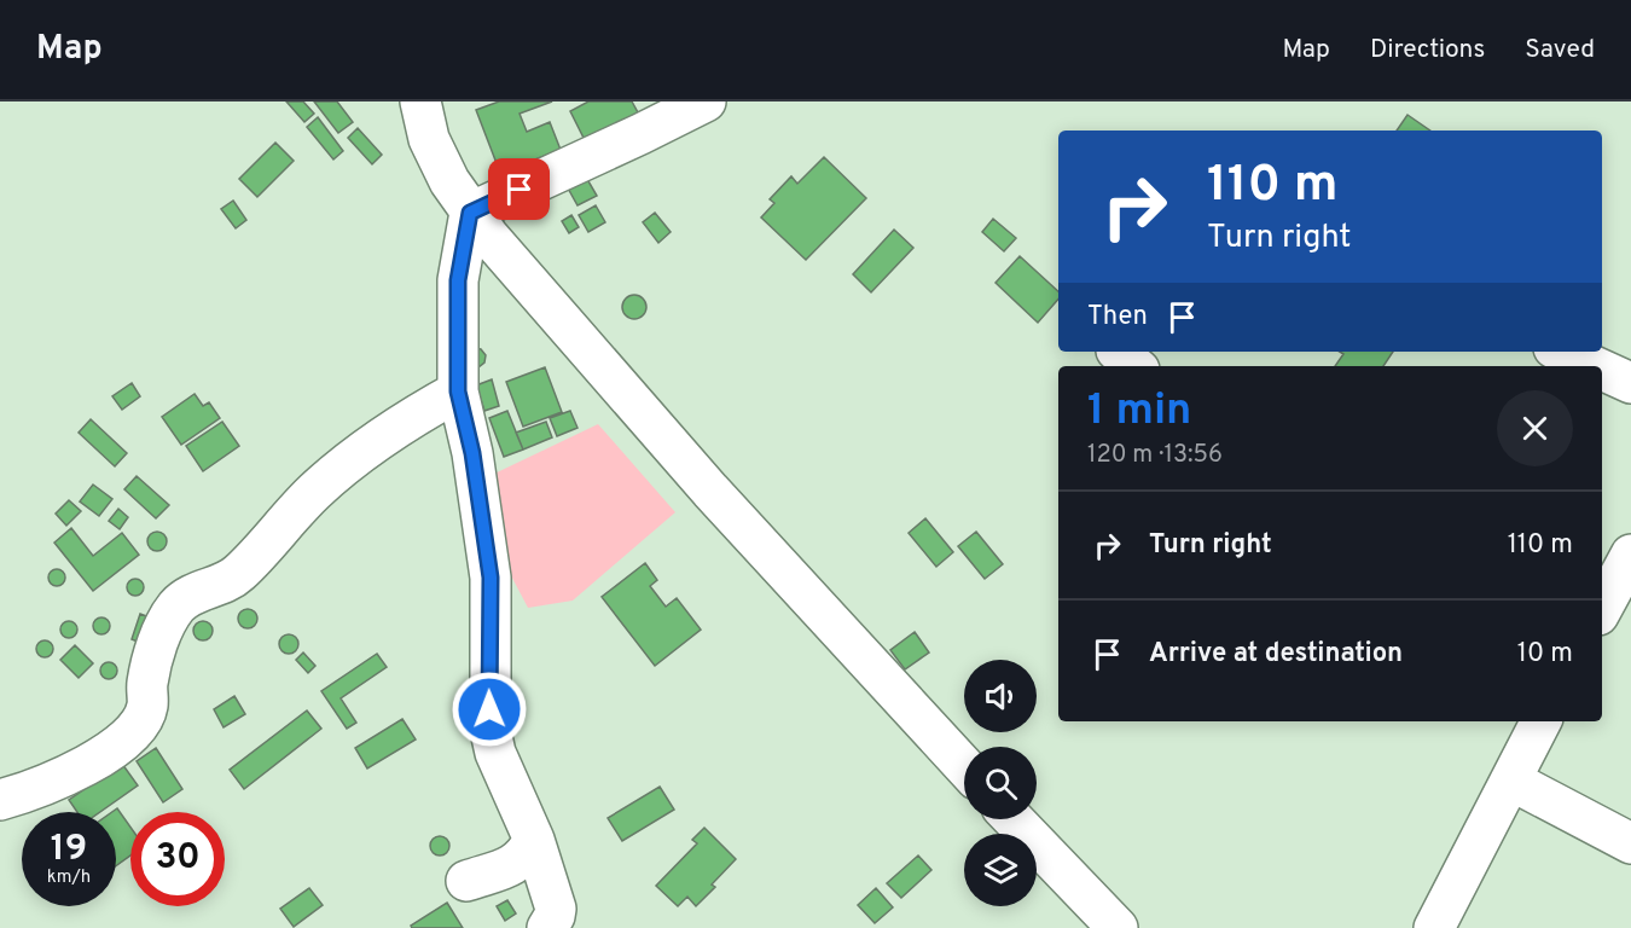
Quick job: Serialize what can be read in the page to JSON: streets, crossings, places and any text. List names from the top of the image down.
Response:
{
  "page": {
    "header": "Map",
    "nav": ["Map", "Directions", "Saved"],
    "turn": ["110 m", "Turn right"],
    "then": "Then",
    "heading": ["1 min", "120 m · 13:56"],
    "list": [
      {
        "name": "Turn right",
        "value": "110 m"
      },
      {
        "name": "Arrive at destination",
        "value": "10 m"
      }
    ],
    "speed": "19 km/h",
    "limit": "30"
  }
}
